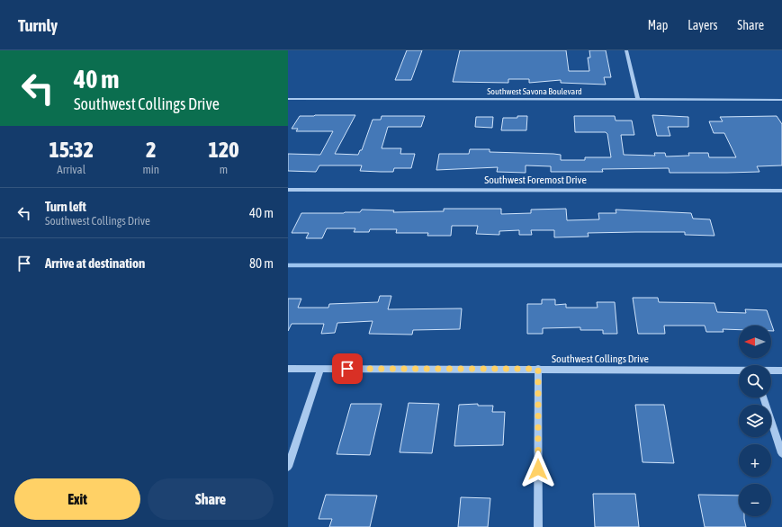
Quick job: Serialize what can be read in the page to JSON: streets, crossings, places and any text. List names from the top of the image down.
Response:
{
  "streets": {
    "street": ["Southwest Savona Boulevard", "Southwest Foremost Drive", "Southwest Collings Drive"]
  },
  "north": "left",
  "page": {
    "header": "Turnly",
    "nav": ["Map", "Layers", "Share"],
    "turn": ["40 m", "Southwest Collings Drive"],
    "eta": [
      "15:32",
      "Arrival",
      "2",
      "min",
      "120",
      "m"
    ],
    "list": [
      {
        "name": "Turn left",
        "note": "Southwest Collings Drive",
        "value": "40 m"
      },
      {
        "name": "Arrive at destination",
        "value": "80 m"
      }
    ],
    "map_buttons": ["+", "−"],
    "buttons": ["Exit", "Share"]
  }
}
